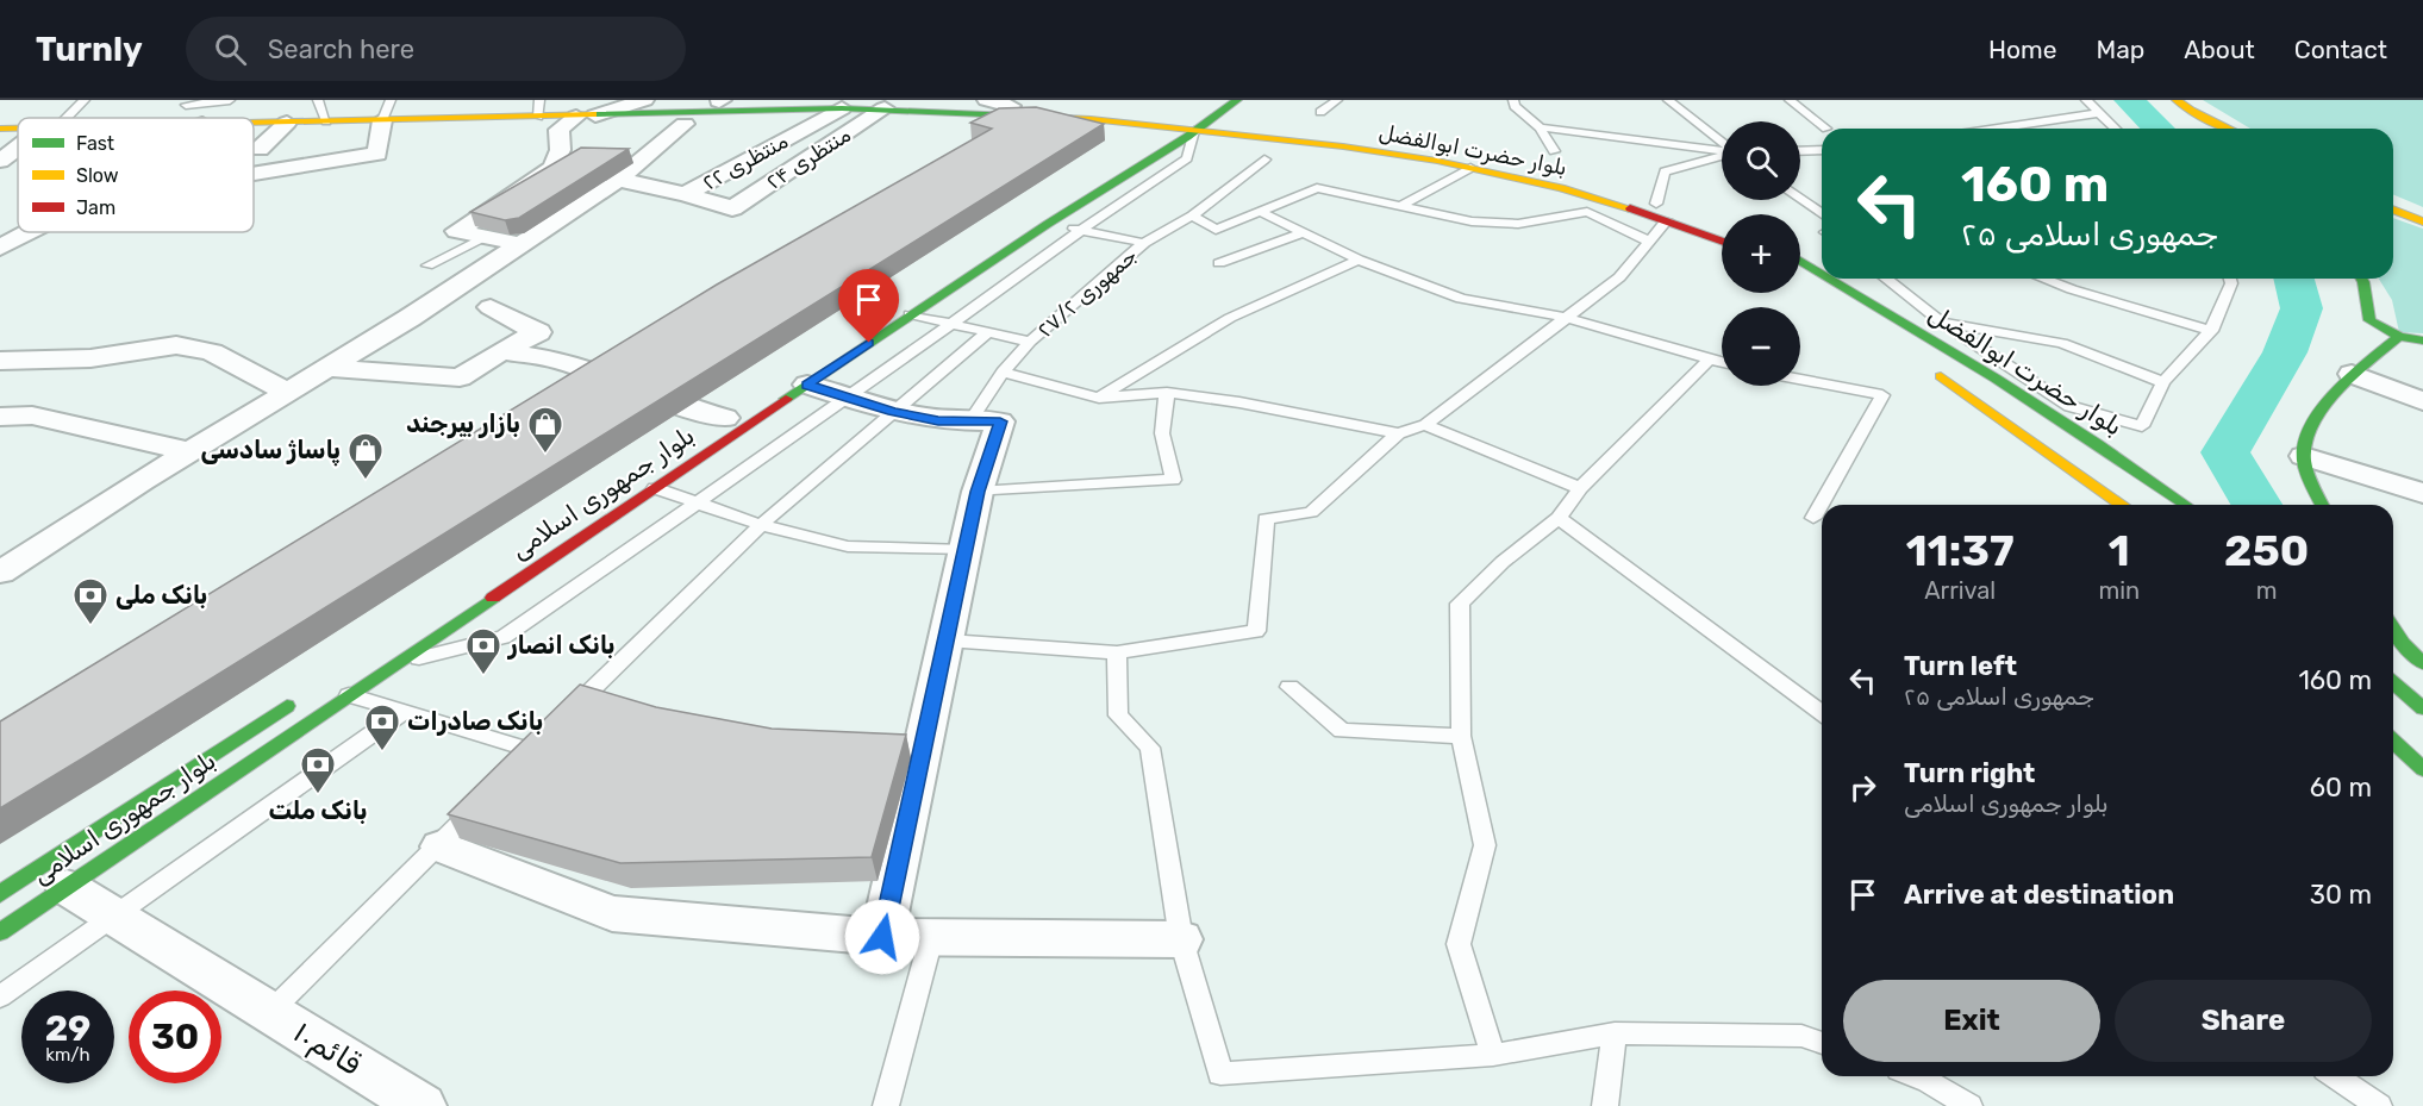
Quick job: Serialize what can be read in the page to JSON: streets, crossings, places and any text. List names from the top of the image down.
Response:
{
  "streets": {
    "main road": ["بلوار حضرت ابوالفضل", "بلوار جمهوری اسلامی"],
    "street": ["منتظری ۲۴", "منتظری ۲۲", "قائم۱۰"],
    "lane": ["جمهوری ۲۷/۲"]
  },
  "crossings": [
    ["بلوار حضرت ابوالفضل", "بلوار جمهوری اسلامی"],
    ["منتظری ۲۴", "منتظری ۲۲"],
    ["بلوار جمهوری اسلامی", "قائم۱۰"]
  ],
  "places": {
    "shop": ["بازار بیرجند", "پاساژ سادسی"],
    "bank": [
      "بانک ملی",
      "بانک انصار",
      "بانک صادرات",
      "بانک ملت"
    ]
  },
  "legend": ["Fast", "Slow", "Jam"],
  "page": {
    "header": "Turnly",
    "search": "Search here",
    "nav": [
      "Home",
      "Map",
      "About",
      "Contact"
    ],
    "map_buttons": ["+", "−"],
    "turn": ["160 m", "جمهوری اسلامی ۲۵"],
    "eta": [
      "11:37",
      "Arrival",
      "1",
      "min",
      "250",
      "m"
    ],
    "list": [
      {
        "name": "Turn left",
        "note": "جمهوری اسلامی ۲۵",
        "value": "160 m"
      },
      {
        "name": "Turn right",
        "note": "بلوار جمهوری اسلامی",
        "value": "60 m"
      },
      {
        "name": "Arrive at destination",
        "value": "30 m"
      }
    ],
    "buttons": ["Exit", "Share"],
    "speed": "29 km/h",
    "limit": "30"
  }
}
